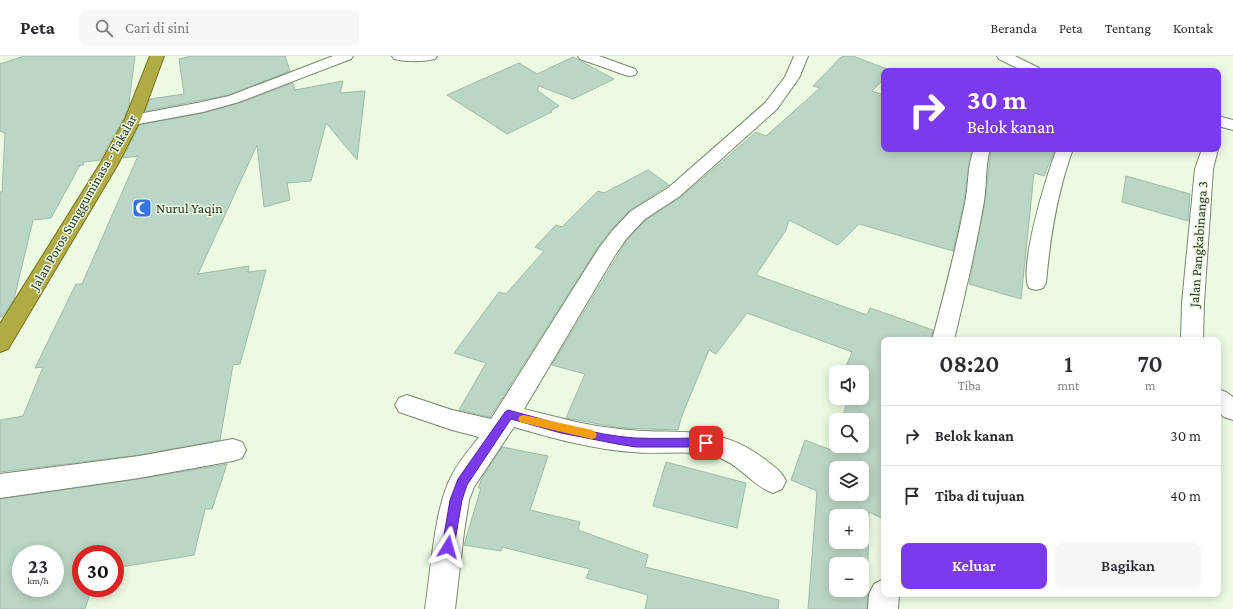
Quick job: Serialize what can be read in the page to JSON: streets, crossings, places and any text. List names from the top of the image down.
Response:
{
  "streets": {
    "highway": ["Jalan Poros Sungguminasa - Takalar"],
    "street": ["Jalan Pangkabinanga 3"]
  },
  "places": {
    "mosque": ["Nurul Yaqin"]
  },
  "page": {
    "header": "Peta",
    "search": "Cari di sini",
    "nav": [
      "Beranda",
      "Peta",
      "Tentang",
      "Kontak"
    ],
    "turn": ["30 m", "Belok kanan"],
    "eta": [
      "08:20",
      "Tiba",
      "1",
      "mnt",
      "70",
      "m"
    ],
    "map_buttons": ["+", "−"],
    "list": [
      {
        "name": "Belok kanan",
        "value": "30 m"
      },
      {
        "name": "Tiba di tujuan",
        "value": "40 m"
      }
    ],
    "buttons": ["Keluar", "Bagikan"],
    "speed": "23 km/h",
    "limit": "30"
  }
}
